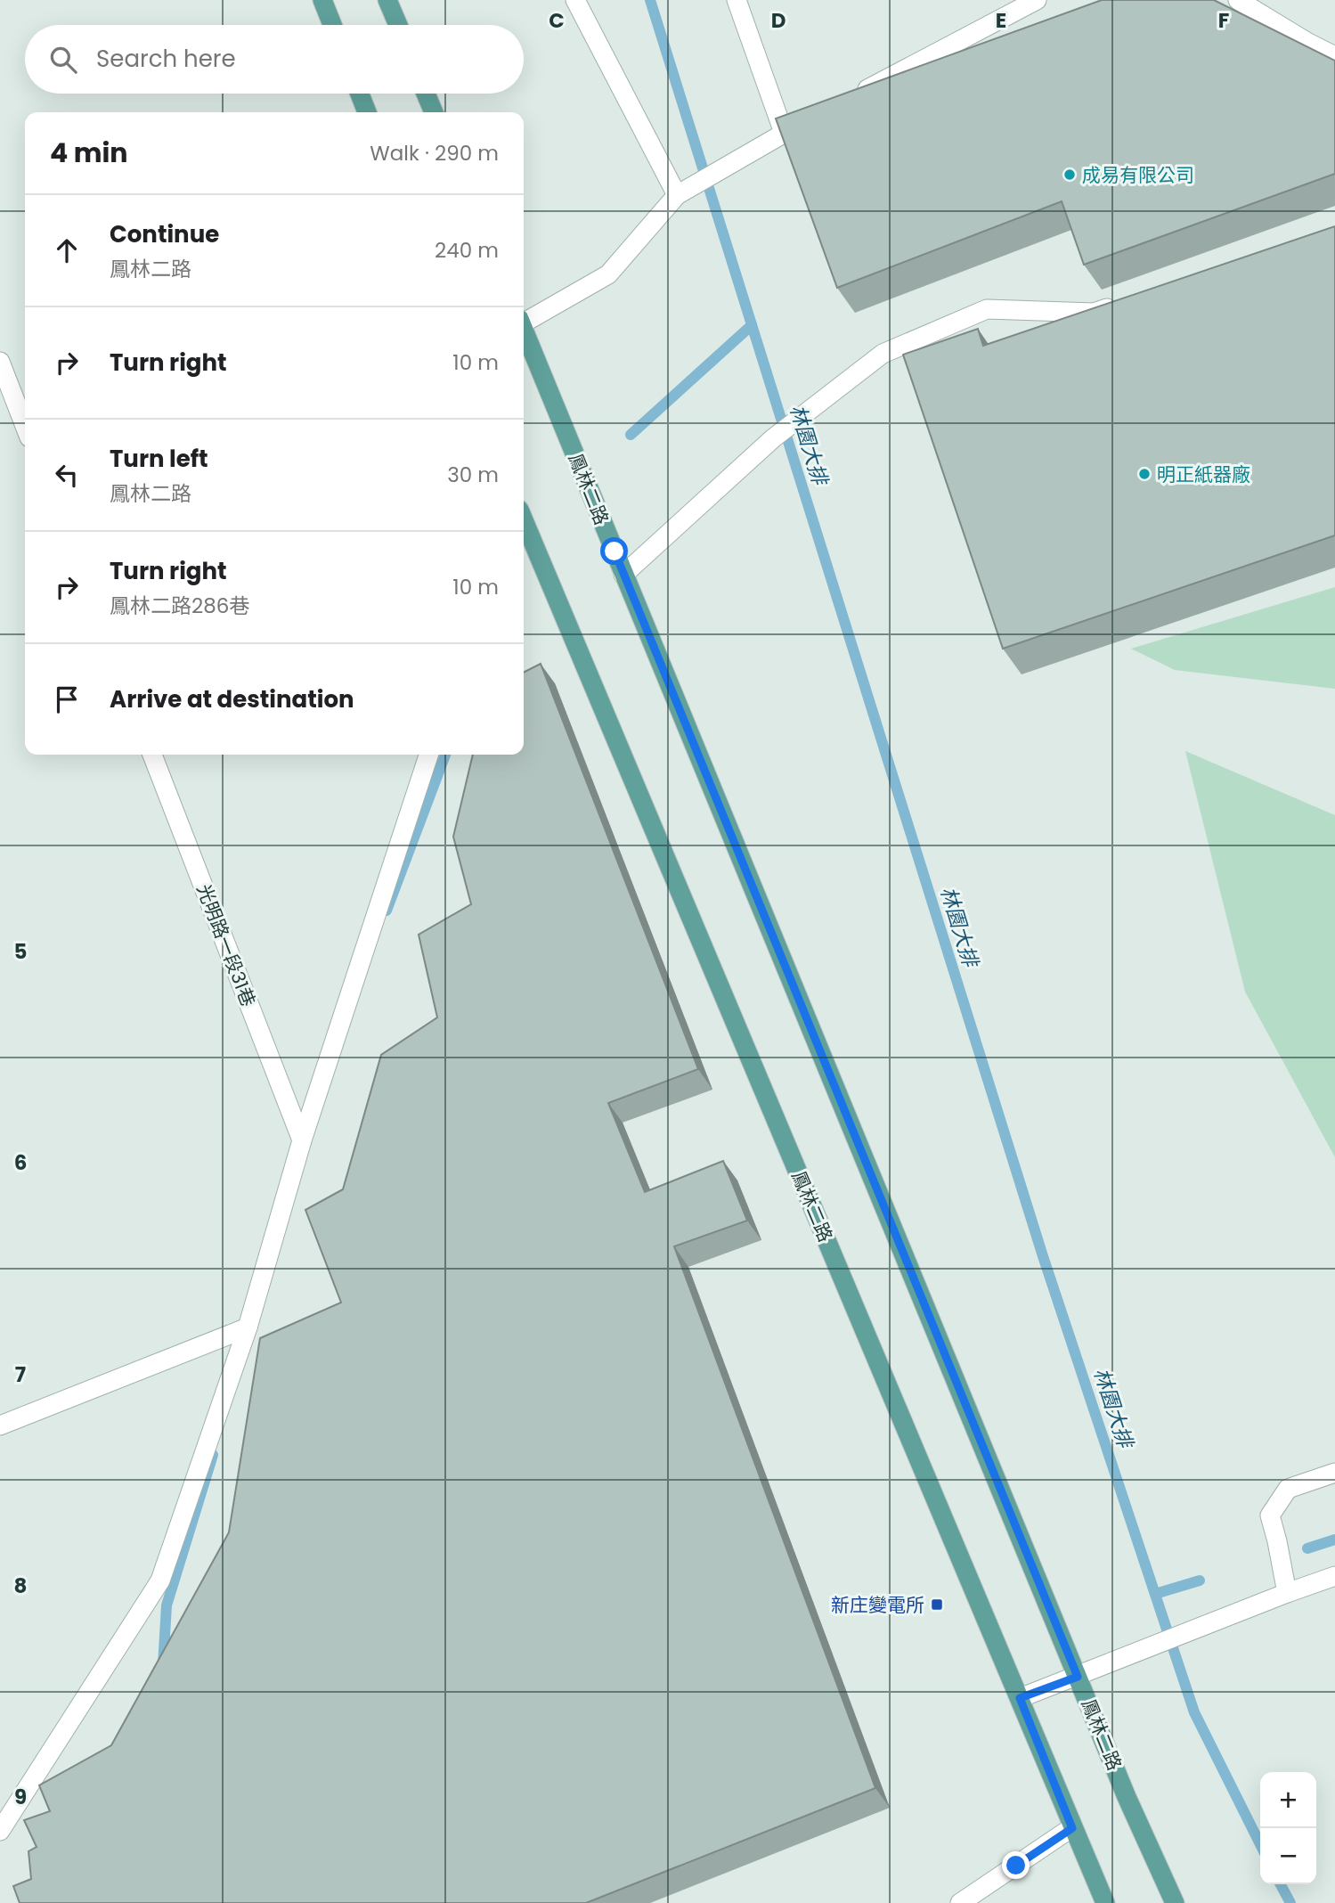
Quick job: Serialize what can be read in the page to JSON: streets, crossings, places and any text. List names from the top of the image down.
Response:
{
  "streets": {
    "main road": ["鳳林二路"],
    "street": ["光明路一段31巷"]
  },
  "water": ["林園大排"],
  "places": {
    "other": ["成易有限公司", "明正紙器廠"],
    "transit": ["新庄變電所"]
  },
  "page": {
    "search": "Search here",
    "heading": ["4 min", "Walk · 290 m"],
    "list": [
      ["Continue", "鳳林二路", "240 m"],
      ["Turn right", "10 m"],
      ["Turn left", "鳳林二路", "30 m"],
      ["Turn right", "鳳林二路286巷", "10 m"],
      "Arrive at destination"
    ],
    "map_buttons": ["+", "−"]
  },
  "grid": {
    "columns": [
      "C",
      "D",
      "E",
      "F"
    ],
    "rows": [
      "5",
      "6",
      "7",
      "8",
      "9"
    ]
  }
}
